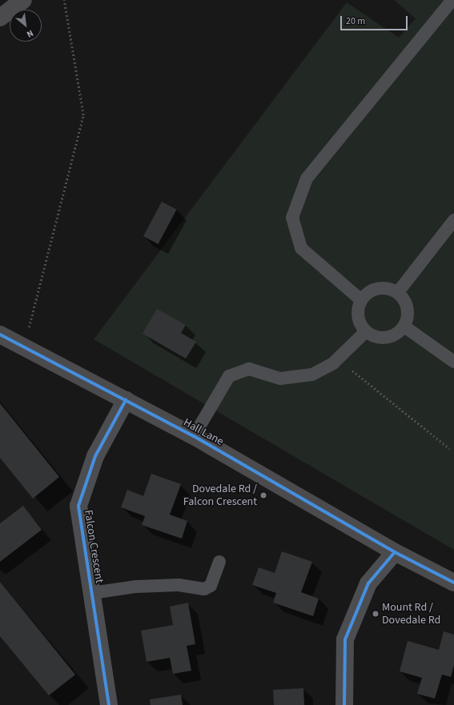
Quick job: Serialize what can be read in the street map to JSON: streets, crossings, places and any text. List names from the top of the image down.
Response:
{
  "streets": {
    "street": ["Hall Lane", "Falcon Crescent"]
  },
  "crossings": [
    ["Hall Lane", "Falcon Crescent"]
  ],
  "places": ["Dovedale Rd / Falcon Crescent", "Mount Rd / Dovedale Rd"],
  "scale_bar": "20 m",
  "north": "bottom right"
}
